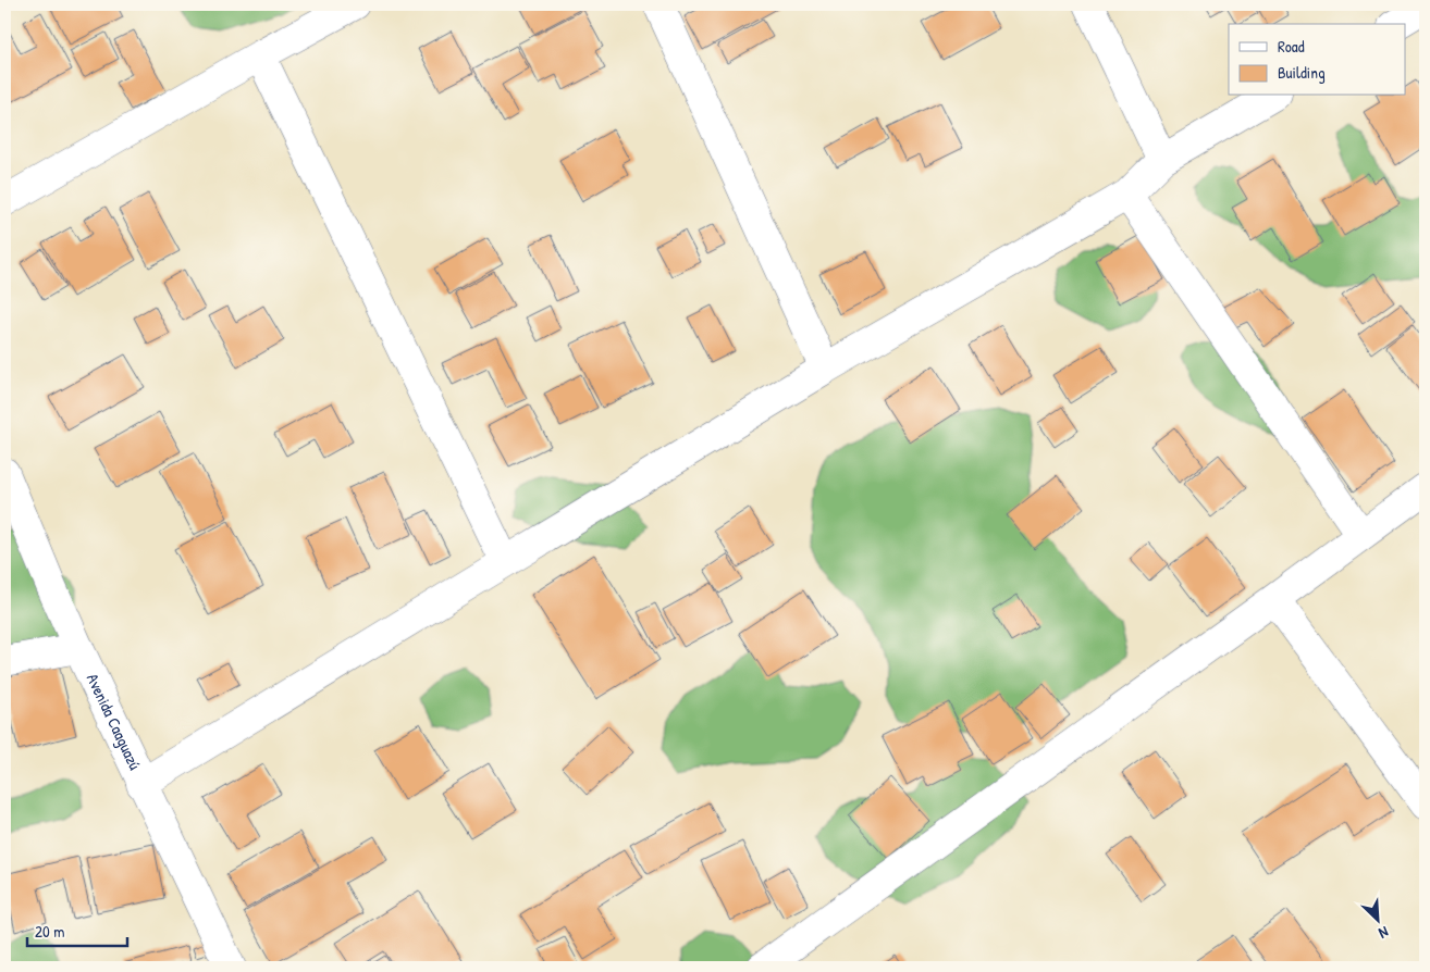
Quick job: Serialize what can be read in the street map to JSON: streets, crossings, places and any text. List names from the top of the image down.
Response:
{
  "streets": {
    "street": ["Avenida Caaguazú"]
  },
  "legend": ["Road", "Building"],
  "scale_bar": "20 m",
  "north": "bottom right"
}
